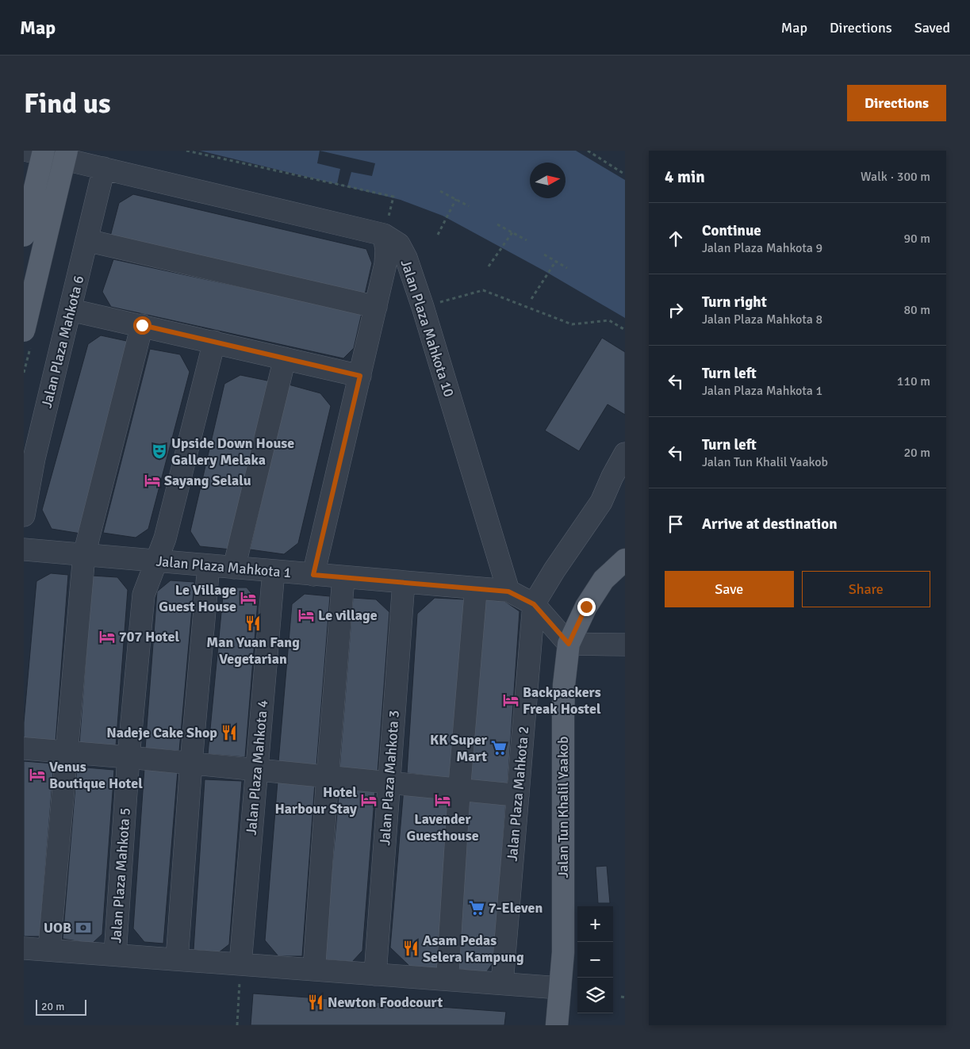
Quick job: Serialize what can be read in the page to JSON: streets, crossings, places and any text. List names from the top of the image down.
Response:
{
  "streets": {
    "main road": ["Jalan Tun Khalil Yaakob"],
    "street": [
      "Jalan Plaza Mahkota 10",
      "Jalan Plaza Mahkota 6",
      "Jalan Plaza Mahkota 1",
      "Jalan Plaza Mahkota 4",
      "Jalan Plaza Mahkota 3",
      "Jalan Plaza Mahkota 2",
      "Jalan Plaza Mahkota 5"
    ]
  },
  "crossings": [
    ["Jalan Plaza Mahkota 10", "Jalan Plaza Mahkota 6"],
    ["Jalan Plaza Mahkota 10", "Jalan Plaza Mahkota 1"],
    ["Jalan Plaza Mahkota 1", "Jalan Plaza Mahkota 4"],
    ["Jalan Plaza Mahkota 1", "Jalan Plaza Mahkota 3"],
    ["Jalan Plaza Mahkota 1", "Jalan Plaza Mahkota 2"],
    ["Jalan Plaza Mahkota 1", "Jalan Tun Khalil Yaakob"],
    ["Jalan Plaza Mahkota 1", "Jalan Plaza Mahkota 5"]
  ],
  "places": {
    "theatre": ["Upside Down House Gallery Melaka"],
    "hotel": [
      "Sayang Selalu",
      "Le Village Guest House",
      "Le village",
      "707 Hotel",
      "Backpackers Freak Hostel",
      "Venus Boutique Hotel",
      "Hotel Harbour Stay",
      "Lavender Guesthouse"
    ],
    "restaurant": [
      "Man Yuan Fang Vegetarian",
      "Nadeje Cake Shop",
      "Asam Pedas Selera Kampung",
      "Newton Foodcourt"
    ],
    "supermarket": ["KK Super Mart", "7-Eleven"],
    "bank": ["UOB"]
  },
  "scale_bar": "20 m",
  "north": "right",
  "page": {
    "header": "Map",
    "nav": ["Map", "Directions", "Saved"],
    "buttons": [
      "Directions",
      ["Save", "Share"]
    ],
    "title": "Find us",
    "heading": ["4 min", "Walk · 300 m"],
    "list": [
      ["Continue", "Jalan Plaza Mahkota 9", "90 m"],
      ["Turn right", "Jalan Plaza Mahkota 8", "80 m"],
      ["Turn left", "Jalan Plaza Mahkota 1", "110 m"],
      ["Turn left", "Jalan Tun Khalil Yaakob", "20 m"],
      "Arrive at destination"
    ],
    "map_buttons": ["+", "−"],
    "scale": "20 m"
  }
}
